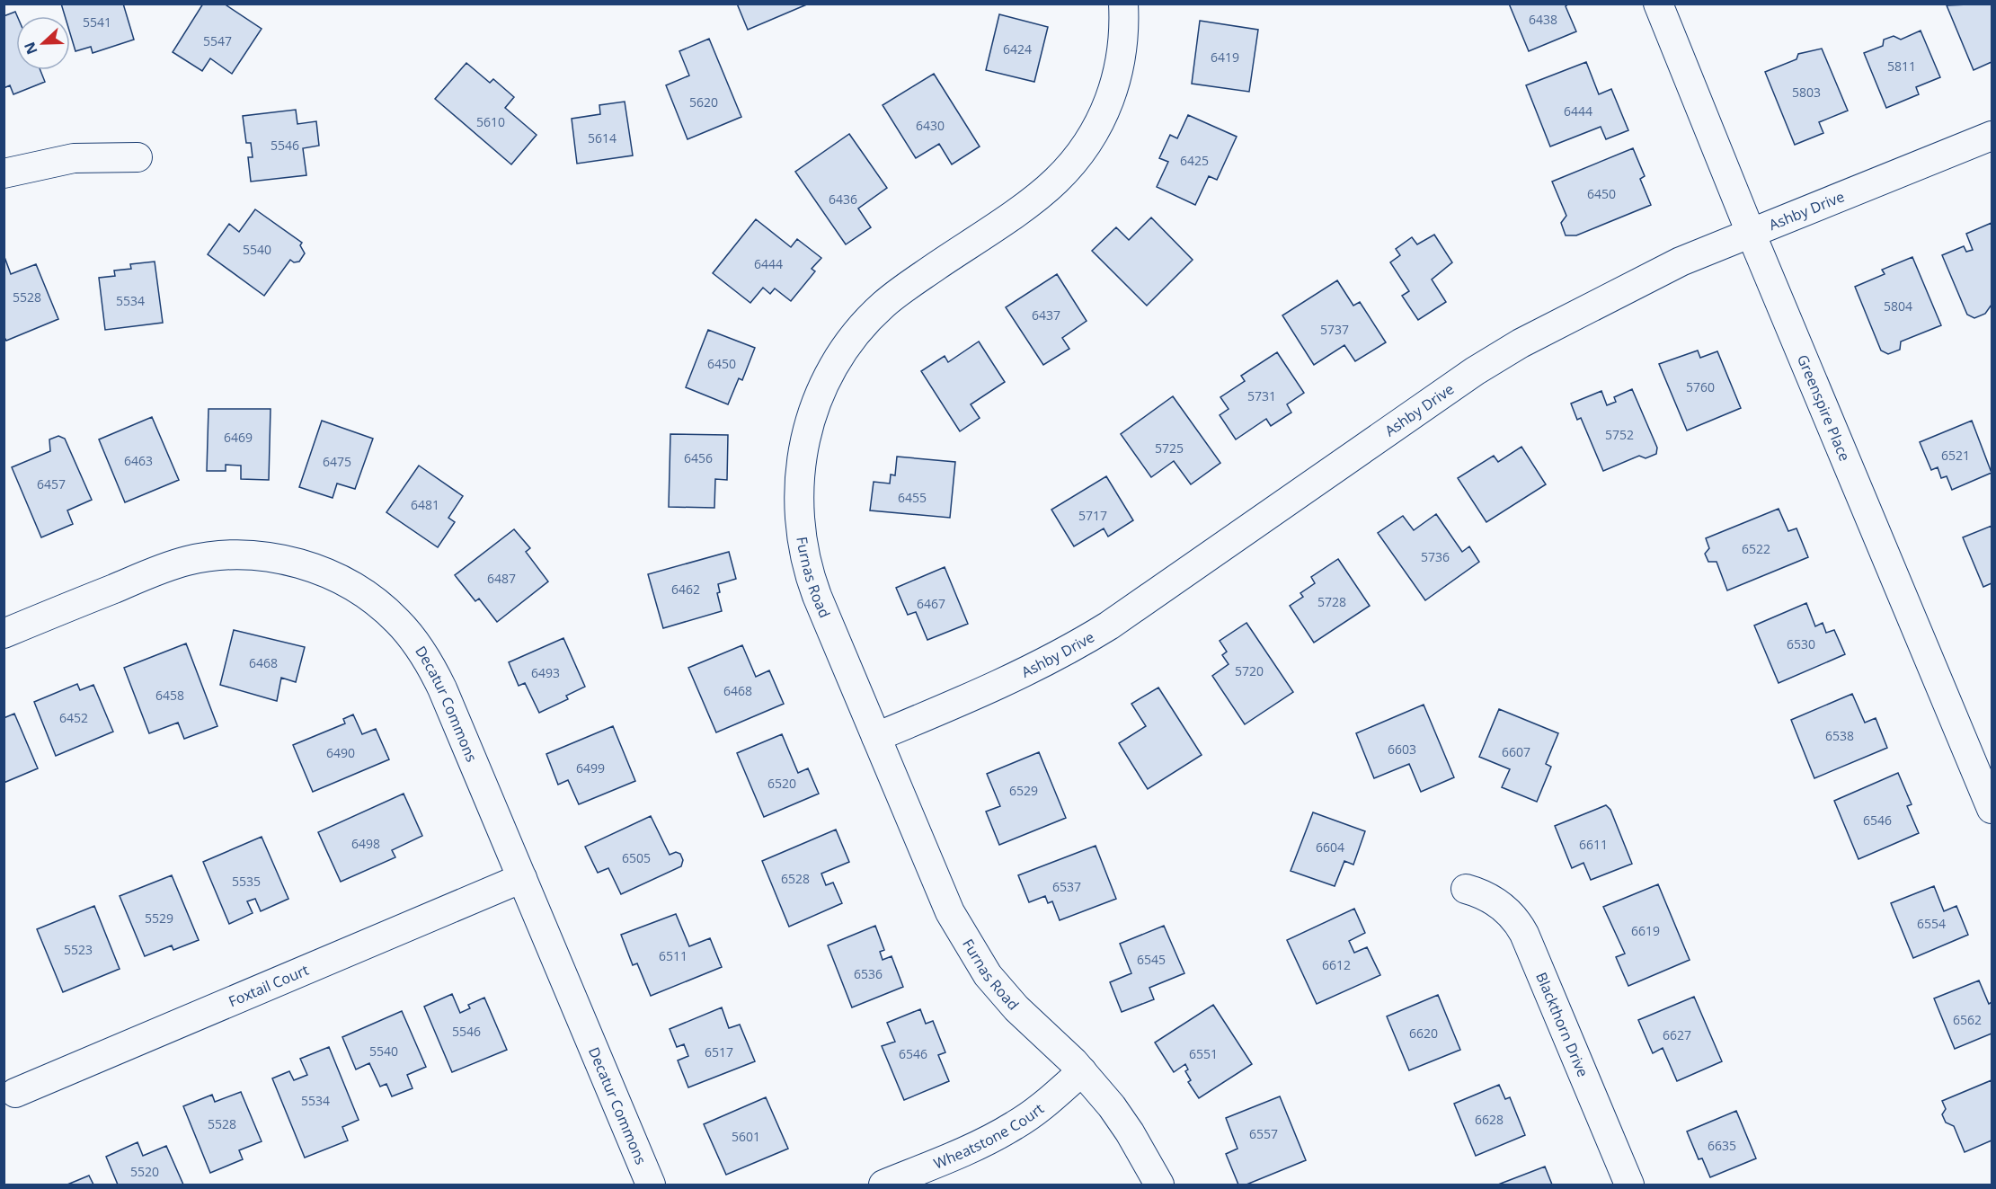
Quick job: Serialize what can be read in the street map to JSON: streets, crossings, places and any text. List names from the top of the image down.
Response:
{
  "streets": {
    "street": [
      "Ashby Drive",
      "Greenspire Place",
      "Furnas Road",
      "Decatur Commons",
      "Foxtail Court",
      "Blackthorn Drive",
      "Wheatstone Court"
    ]
  },
  "crossings": [
    ["Ashby Drive", "Greenspire Place"],
    ["Ashby Drive", "Furnas Road"],
    ["Furnas Road", "Wheatstone Court"],
    ["Decatur Commons", "Foxtail Court"]
  ],
  "house_numbers": [
    "6438",
    "5541",
    "5547",
    "6424",
    "6419",
    "5811",
    "5803",
    "5620",
    "6444",
    "5610",
    "6430",
    "5614",
    "5546",
    "6425",
    "6450",
    "6436",
    "5540",
    "6444",
    "5528",
    "5534",
    "5804",
    "6437",
    "5737",
    "6450",
    "5760",
    "5731",
    "5752",
    "6469",
    "5725",
    "6521",
    "6456",
    "6463",
    "6475",
    "6457",
    "6455",
    "6481",
    "5717",
    "6522",
    "5736",
    "6487",
    "6462",
    "5728",
    "6467",
    "6530",
    "6468",
    "5720",
    "6493",
    "6468",
    "6458",
    "6452",
    "6538",
    "6603",
    "6607",
    "6490",
    "6499",
    "6520",
    "6529",
    "6546",
    "6498",
    "6611",
    "6604",
    "6505",
    "6528",
    "5535",
    "6537",
    "5529",
    "6554",
    "6619",
    "5523",
    "6511",
    "6545",
    "6612",
    "6536",
    "6562",
    "5546",
    "6620",
    "6627",
    "5540",
    "6517",
    "6546",
    "6551",
    "5534",
    "6628",
    "5528",
    "6557",
    "5601",
    "6635",
    "5520"
  ],
  "north": "left"
}
